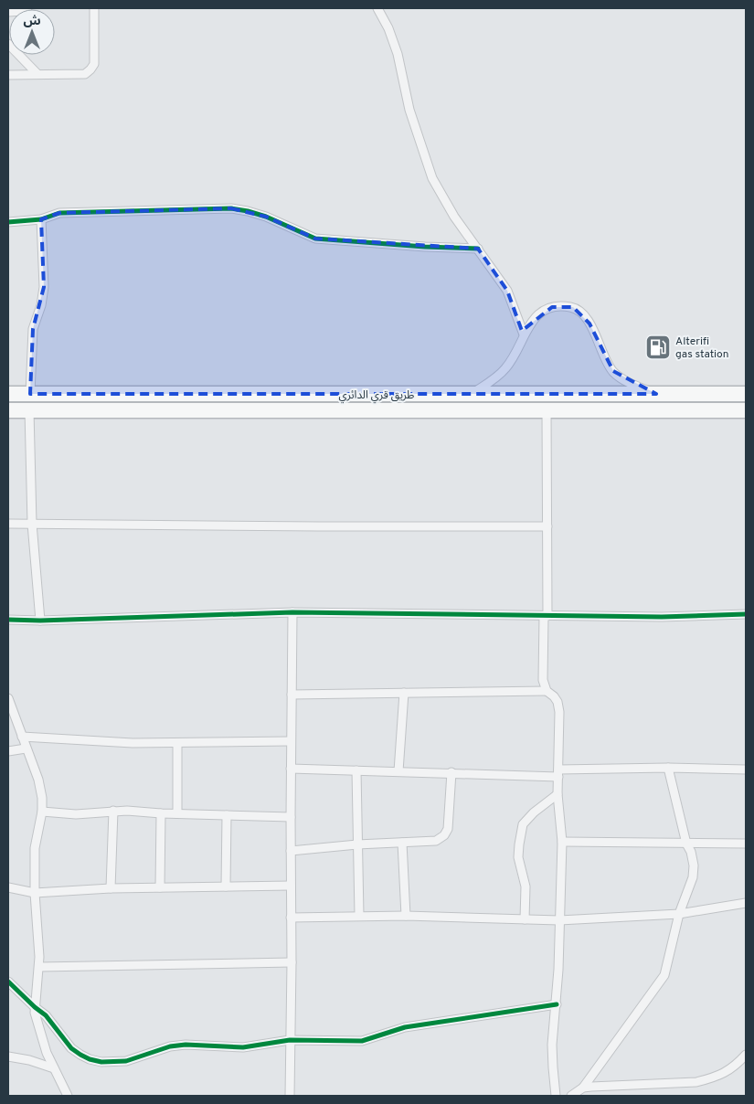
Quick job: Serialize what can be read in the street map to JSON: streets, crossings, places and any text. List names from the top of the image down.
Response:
{
  "streets": {
    "highway": ["طريق قري الدائري"]
  },
  "places": {
    "fuel station": ["Alterifi gas station"]
  },
  "north": "top"
}
